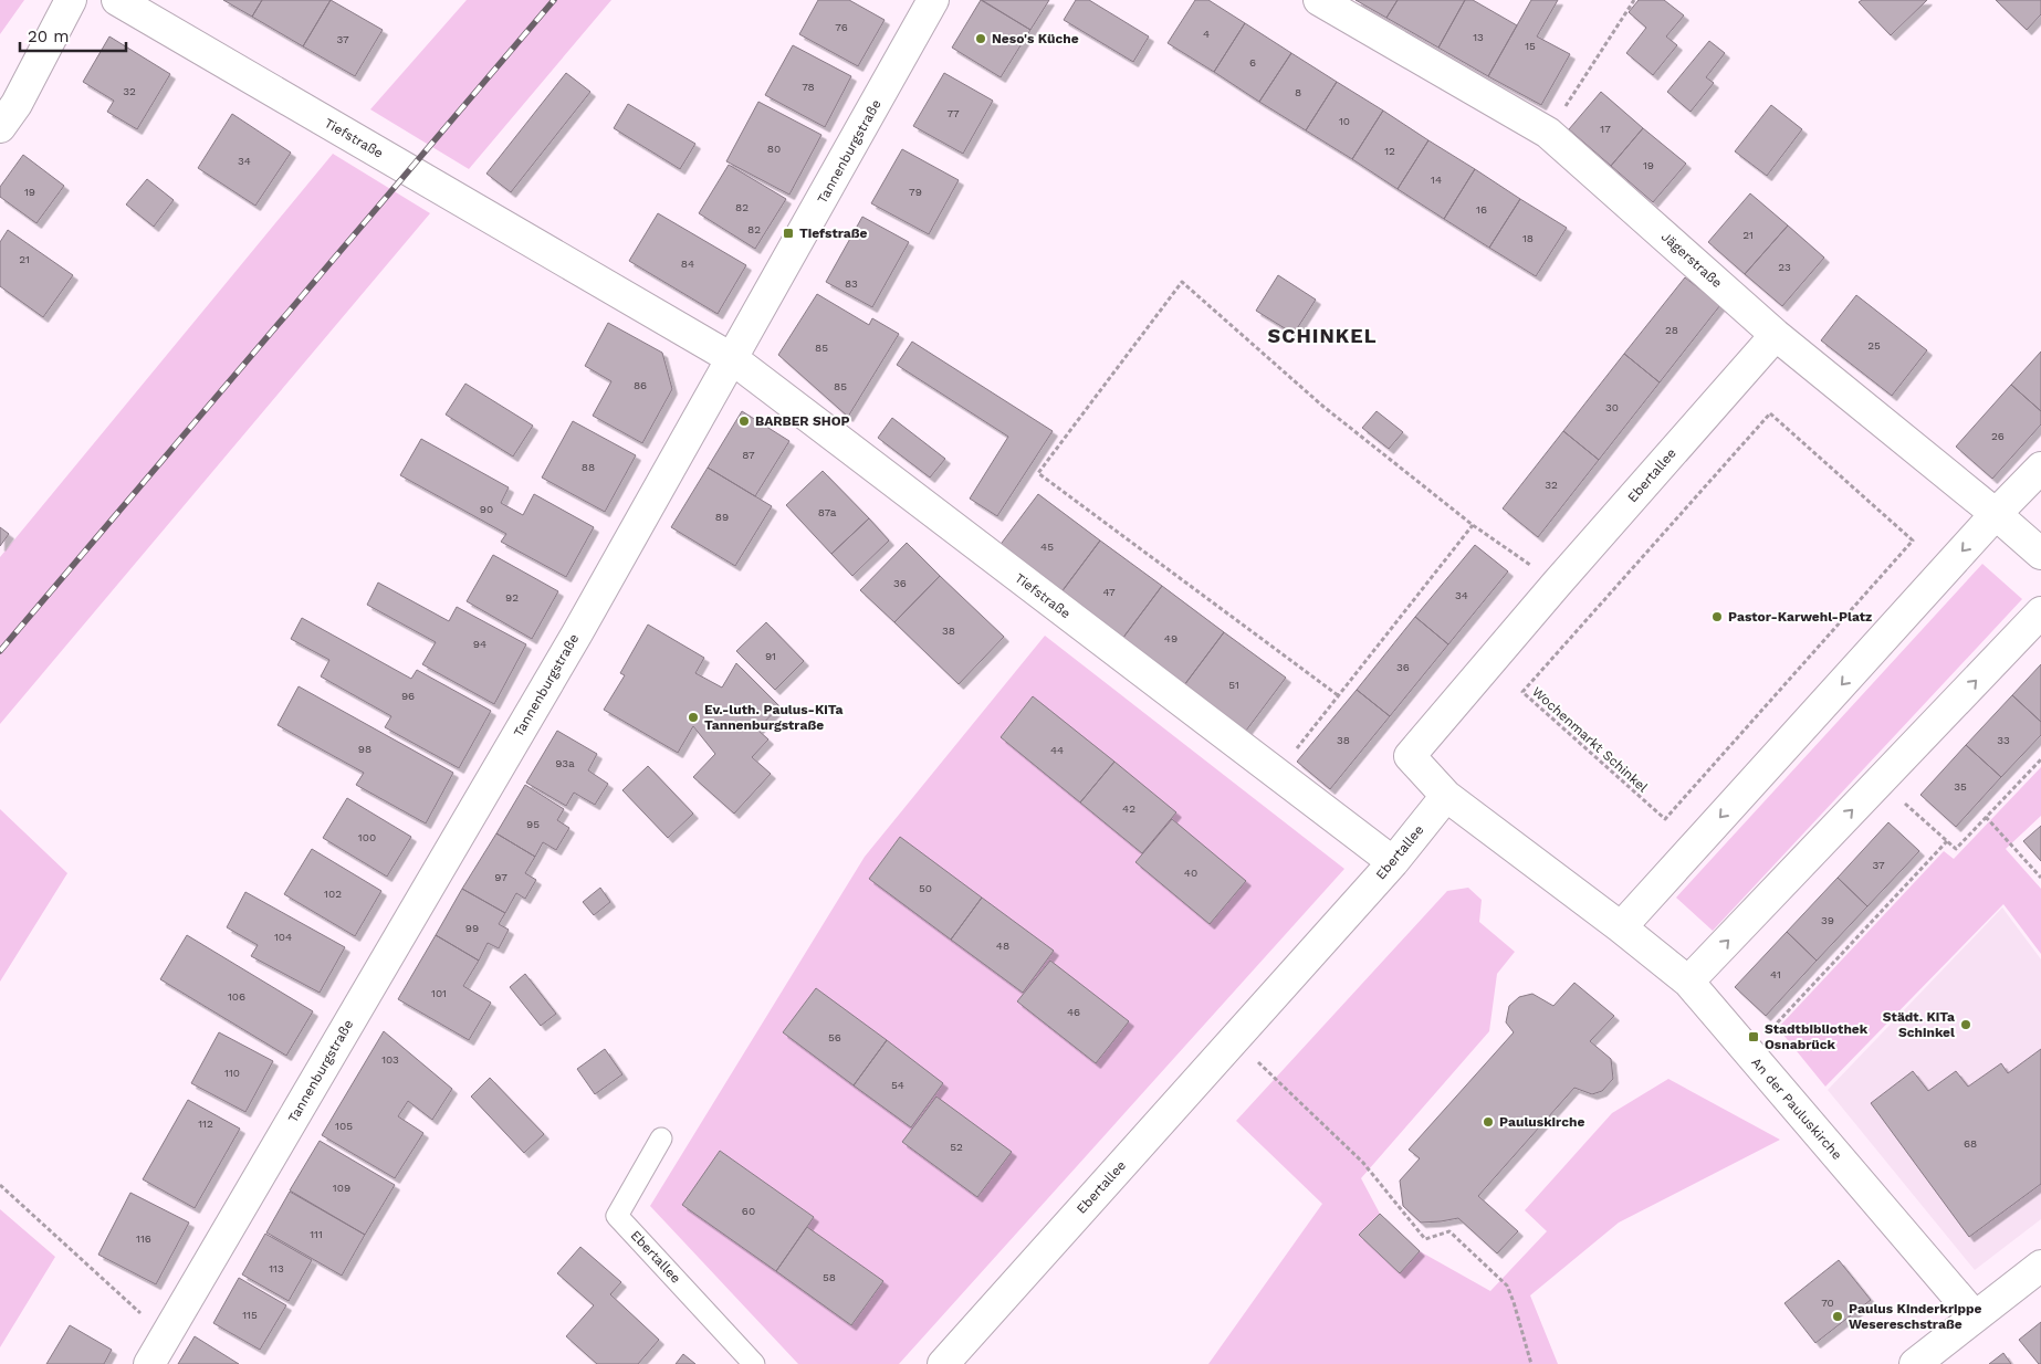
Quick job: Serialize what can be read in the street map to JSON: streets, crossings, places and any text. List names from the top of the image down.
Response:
{
  "streets": {
    "street": [
      "Tiefstraße",
      "Tannenburgstraße",
      "Jägerstraße",
      "Ebertallee",
      "An der Pauluskirche"
    ],
    "path": ["Wochenmarkt Schinkel"]
  },
  "crossings": [
    ["Tiefstraße", "Tannenburgstraße"],
    ["Tiefstraße", "Ebertallee"],
    ["Jägerstraße", "Ebertallee"],
    ["Ebertallee", "An der Pauluskirche"]
  ],
  "districts": ["SCHINKEL"],
  "places": {
    "other": [
      "Neso's Küche",
      "BARBER SHOP",
      "Pastor-Karwehl-Platz",
      "Ev.-luth. Paulus-KiTa Tannenburgstraße",
      "Städt. KiTa Schinkel",
      "Pauluskirche",
      "Paulus Kinderkrippe Wesereschstraße"
    ],
    "transit": ["Tiefstraße", "Stadtbibliothek Osnabrück"]
  },
  "house_numbers": [
    "76",
    "4",
    "13",
    "37",
    "15",
    "6",
    "78",
    "32",
    "8",
    "77",
    "10",
    "17",
    "80",
    "12",
    "34",
    "19",
    "14",
    "19",
    "79",
    "82",
    "16",
    "82",
    "21",
    "18",
    "21",
    "84",
    "23",
    "83",
    "28",
    "25",
    "85",
    "86",
    "85",
    "30",
    "26",
    "87",
    "88",
    "32",
    "90",
    "87a",
    "89",
    "45",
    "36",
    "47",
    "34",
    "92",
    "38",
    "49",
    "94",
    "91",
    "36",
    "51",
    "96",
    "38",
    "33",
    "98",
    "44",
    "93a",
    "35",
    "42",
    "95",
    "100",
    "37",
    "40",
    "97",
    "50",
    "102",
    "39",
    "99",
    "104",
    "48",
    "41",
    "101",
    "106",
    "46",
    "56",
    "103",
    "110",
    "54",
    "112",
    "105",
    "68",
    "52",
    "109",
    "60",
    "111",
    "116",
    "113",
    "58",
    "70",
    "115"
  ],
  "scale_bar": "20 m"
}
